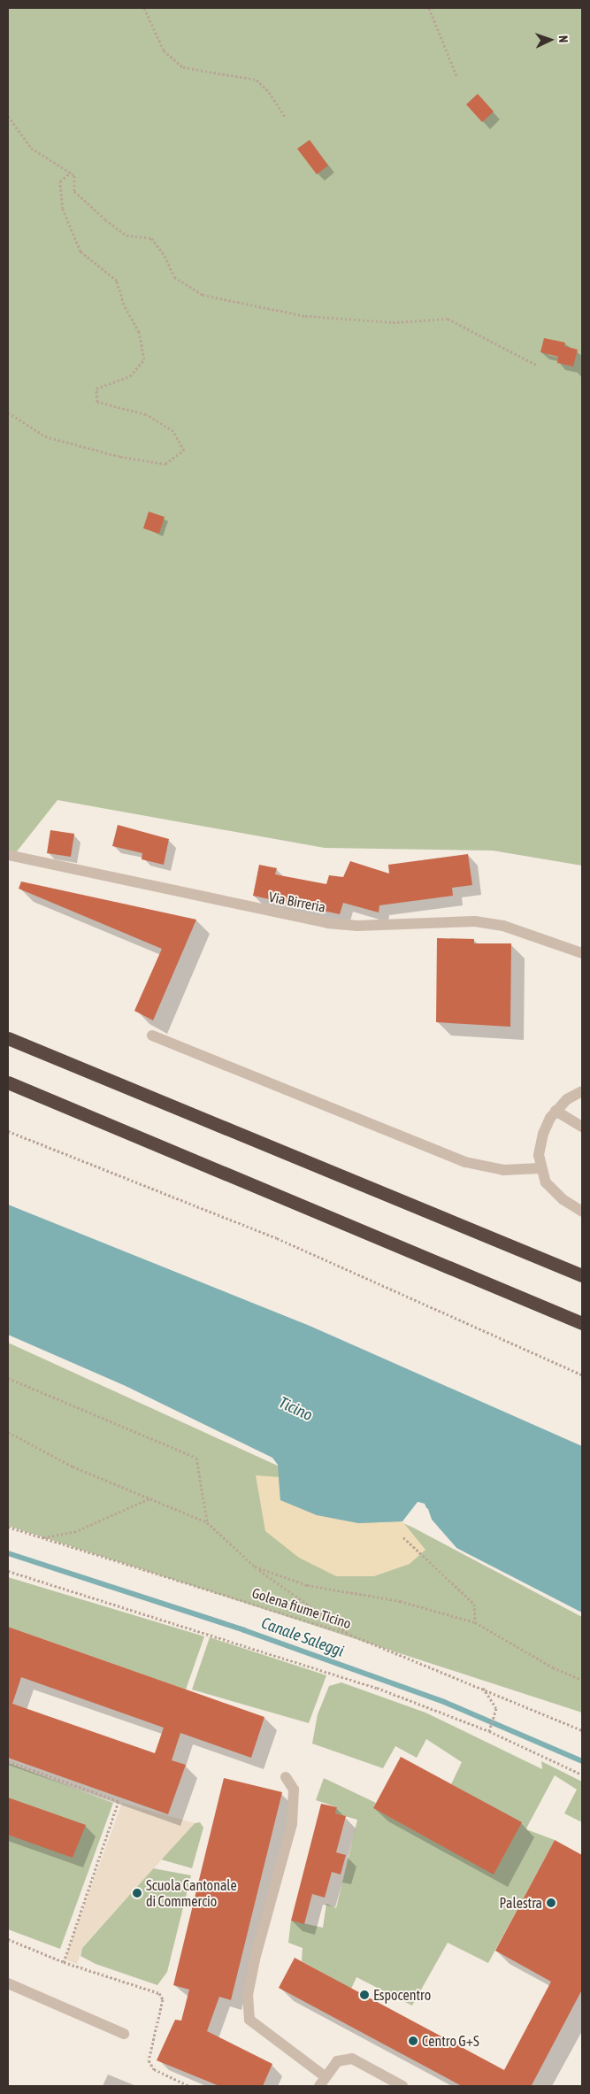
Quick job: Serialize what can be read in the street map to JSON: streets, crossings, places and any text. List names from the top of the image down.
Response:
{
  "streets": {
    "street": ["Via Birreria"],
    "path": ["Golena fiume Ticino"]
  },
  "water": ["Ticino", "Canale Saleggi"],
  "places": [
    "Scuola Cantonale di Commercio",
    "Palestra",
    "Espocentro",
    "Centro G+S"
  ],
  "north": "right"
}
